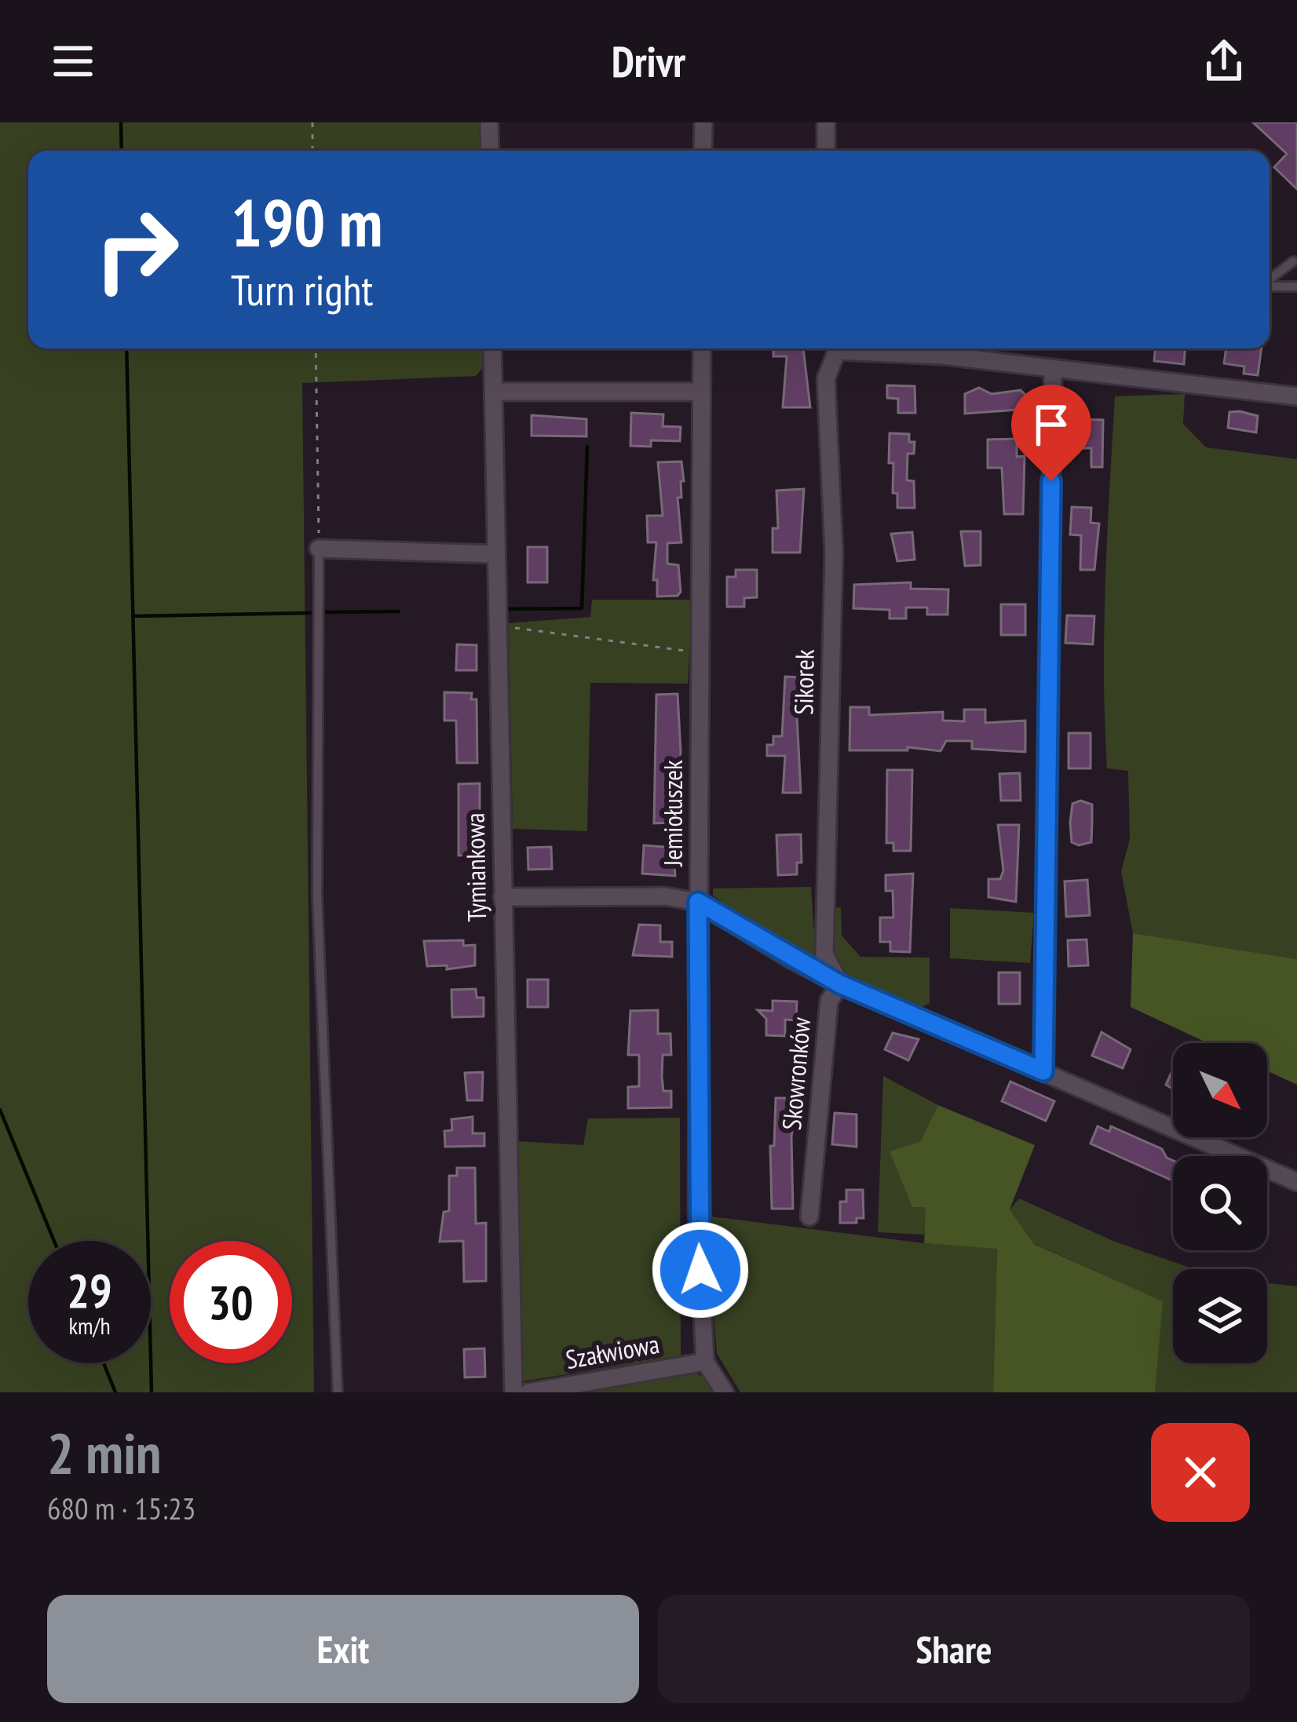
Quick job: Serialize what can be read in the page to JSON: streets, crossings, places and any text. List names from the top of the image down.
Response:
{
  "streets": {
    "street": [
      "Sikorek",
      "Jemiołuszek",
      "Tymiankowa",
      "Skowronków",
      "Szałwiowa"
    ]
  },
  "crossings": [
    ["Sikorek", "Skowronków"],
    ["Jemiołuszek", "Szałwiowa"]
  ],
  "north": "bottom right",
  "page": {
    "header": "Drivr",
    "turn": ["190 m", "Turn right"],
    "speed": "29 km/h",
    "limit": "30",
    "heading": ["2 min", "680 m · 15:23"],
    "buttons": ["Exit", "Share"]
  }
}
